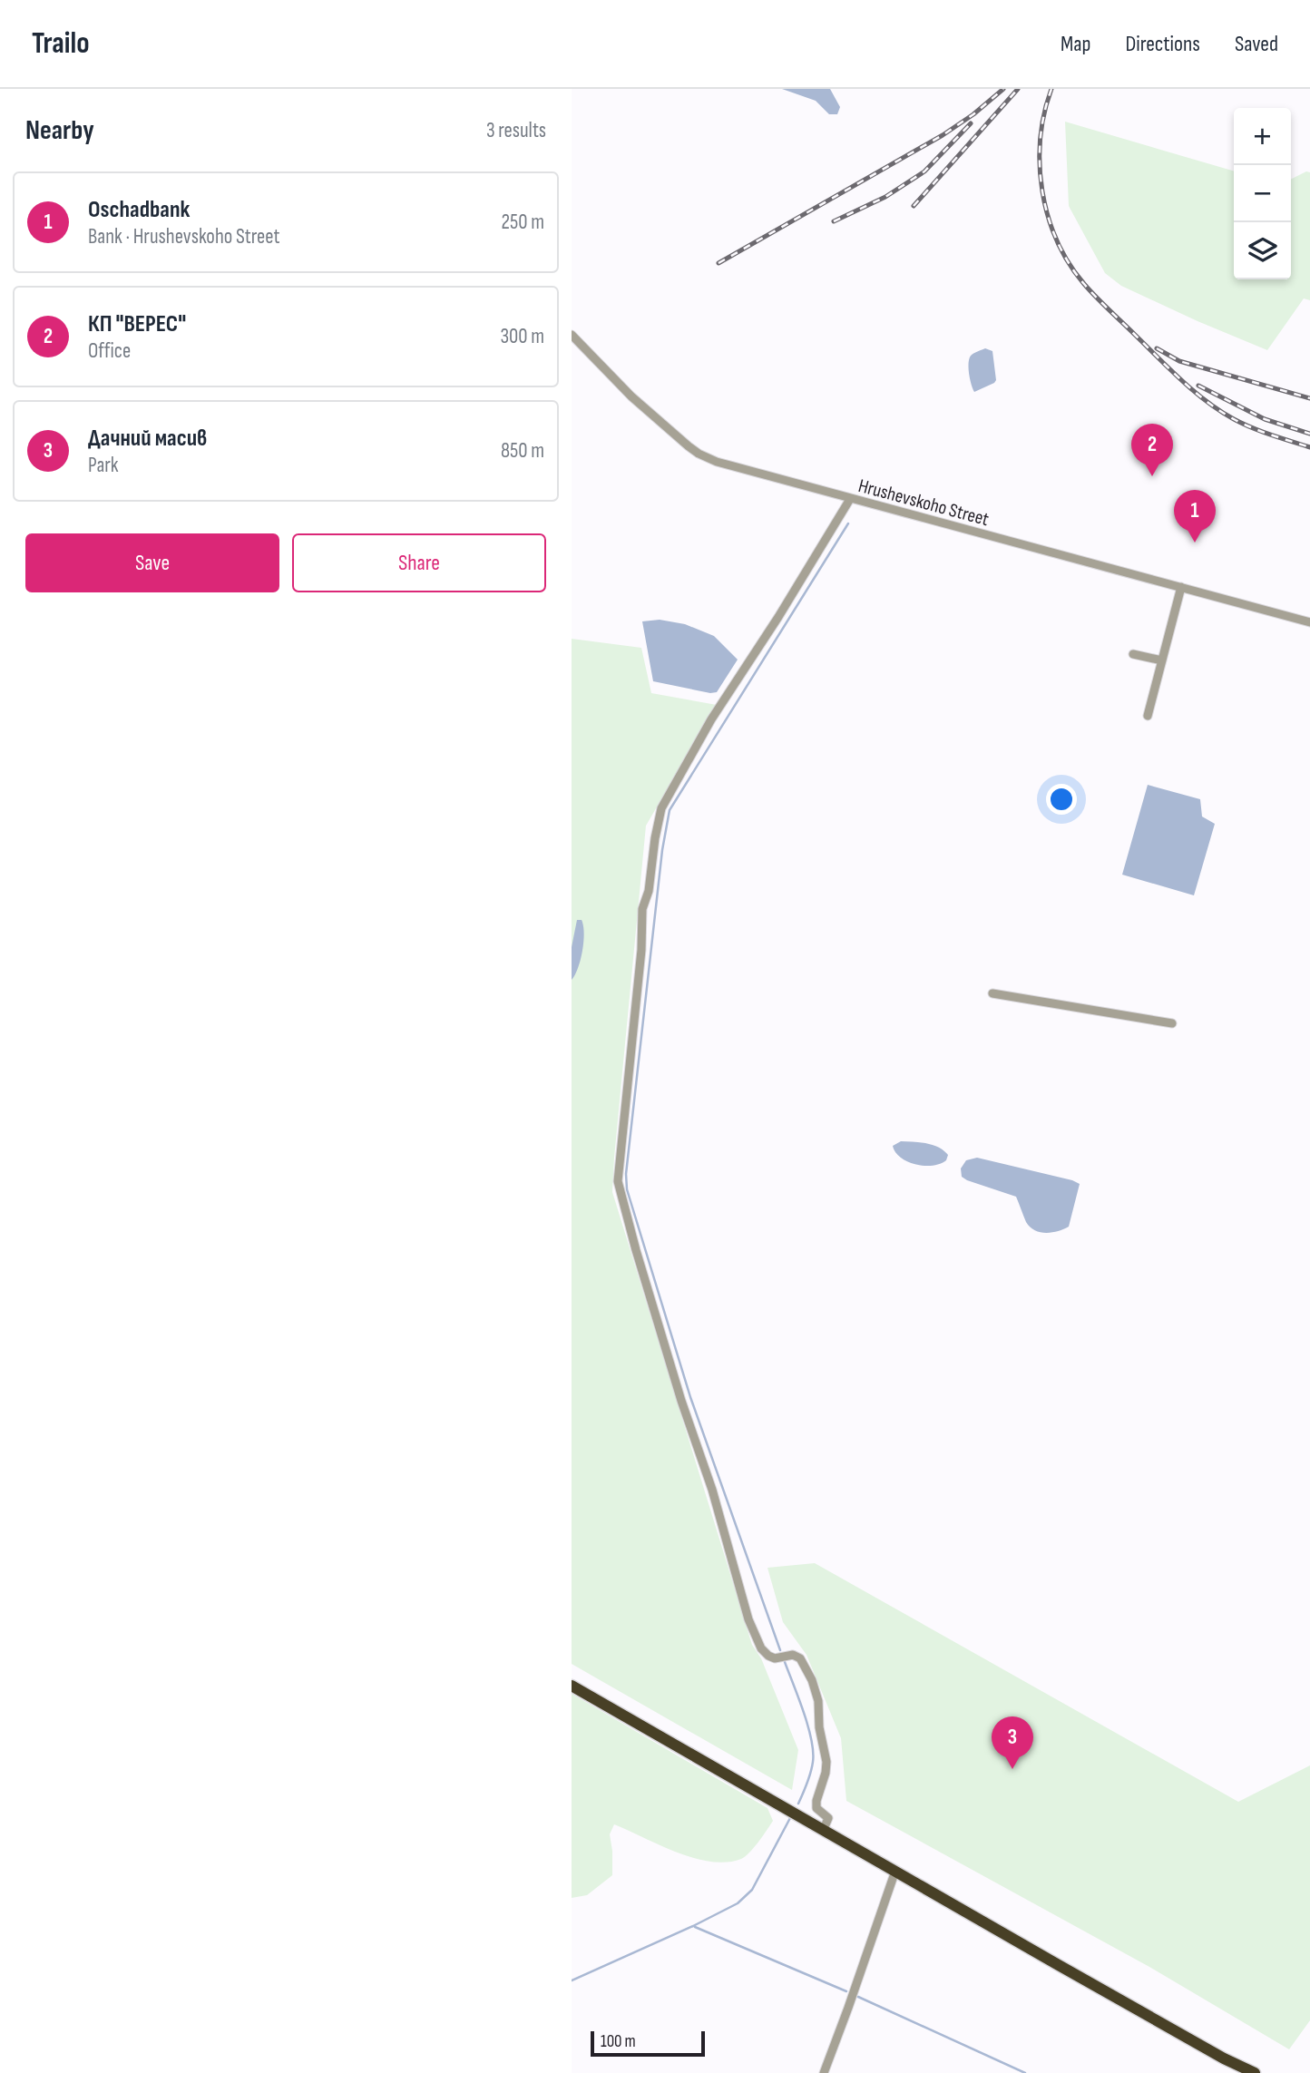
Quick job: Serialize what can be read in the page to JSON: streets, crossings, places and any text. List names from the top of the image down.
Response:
{
  "streets": {
    "street": ["Hrushevskoho Street"]
  },
  "scale_bar": "100 m",
  "page": {
    "header": "Trailo",
    "nav": ["Map", "Directions", "Saved"],
    "heading": ["Nearby", "3 results"],
    "map_buttons": ["+", "−"],
    "list": [
      {
        "mark": "1",
        "name": "Oschadbank",
        "note": "Bank · Hrushevskoho Street",
        "value": "250 m"
      },
      {
        "mark": "2",
        "name": "КП \"ВЕРЕС\"",
        "note": "Office",
        "value": "300 m"
      },
      {
        "mark": "3",
        "name": "Дачний масив",
        "note": "Park",
        "value": "850 m"
      }
    ],
    "pins": ["2", "1", "3"],
    "buttons": ["Save", "Share"],
    "scale": "100 m"
  }
}
